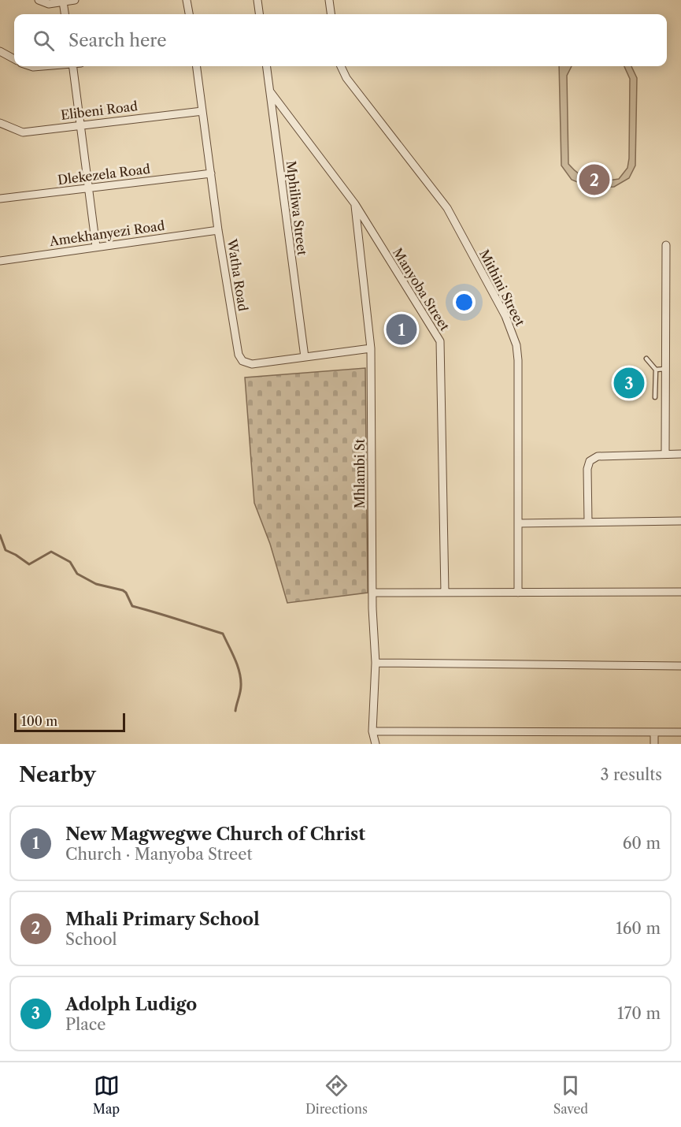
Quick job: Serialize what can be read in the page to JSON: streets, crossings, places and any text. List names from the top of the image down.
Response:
{
  "streets": {
    "street": [
      "Elibeni Road",
      "Dlekezela Road",
      "Mphiliwa Street",
      "Amekhanyezi Road",
      "Watha Road",
      "Mithini Street",
      "Manyoba Street",
      "Mhlambi St"
    ]
  },
  "crossings": [
    ["Elibeni Road", "Watha Road"],
    ["Dlekezela Road", "Watha Road"],
    ["Mphiliwa Street", "Watha Road"],
    ["Mphiliwa Street", "Manyoba Street"],
    ["Amekhanyezi Road", "Watha Road"],
    ["Watha Road", "Mhlambi St"],
    ["Manyoba Street", "Mhlambi St"]
  ],
  "scale_bar": "100 m",
  "page": {
    "search": "Search here",
    "pins": ["2", "1", "3"],
    "scale": "100 m",
    "heading": ["Nearby", "3 results"],
    "list": [
      {
        "mark": "1",
        "name": "New Magwegwe Church of Christ",
        "note": "Church · Manyoba Street",
        "value": "60 m"
      },
      {
        "mark": "2",
        "name": "Mhali Primary School",
        "note": "School",
        "value": "160 m"
      },
      {
        "mark": "3",
        "name": "Adolph Ludigo",
        "note": "Place",
        "value": "170 m"
      }
    ],
    "nav": ["Map", "Directions", "Saved"]
  }
}
